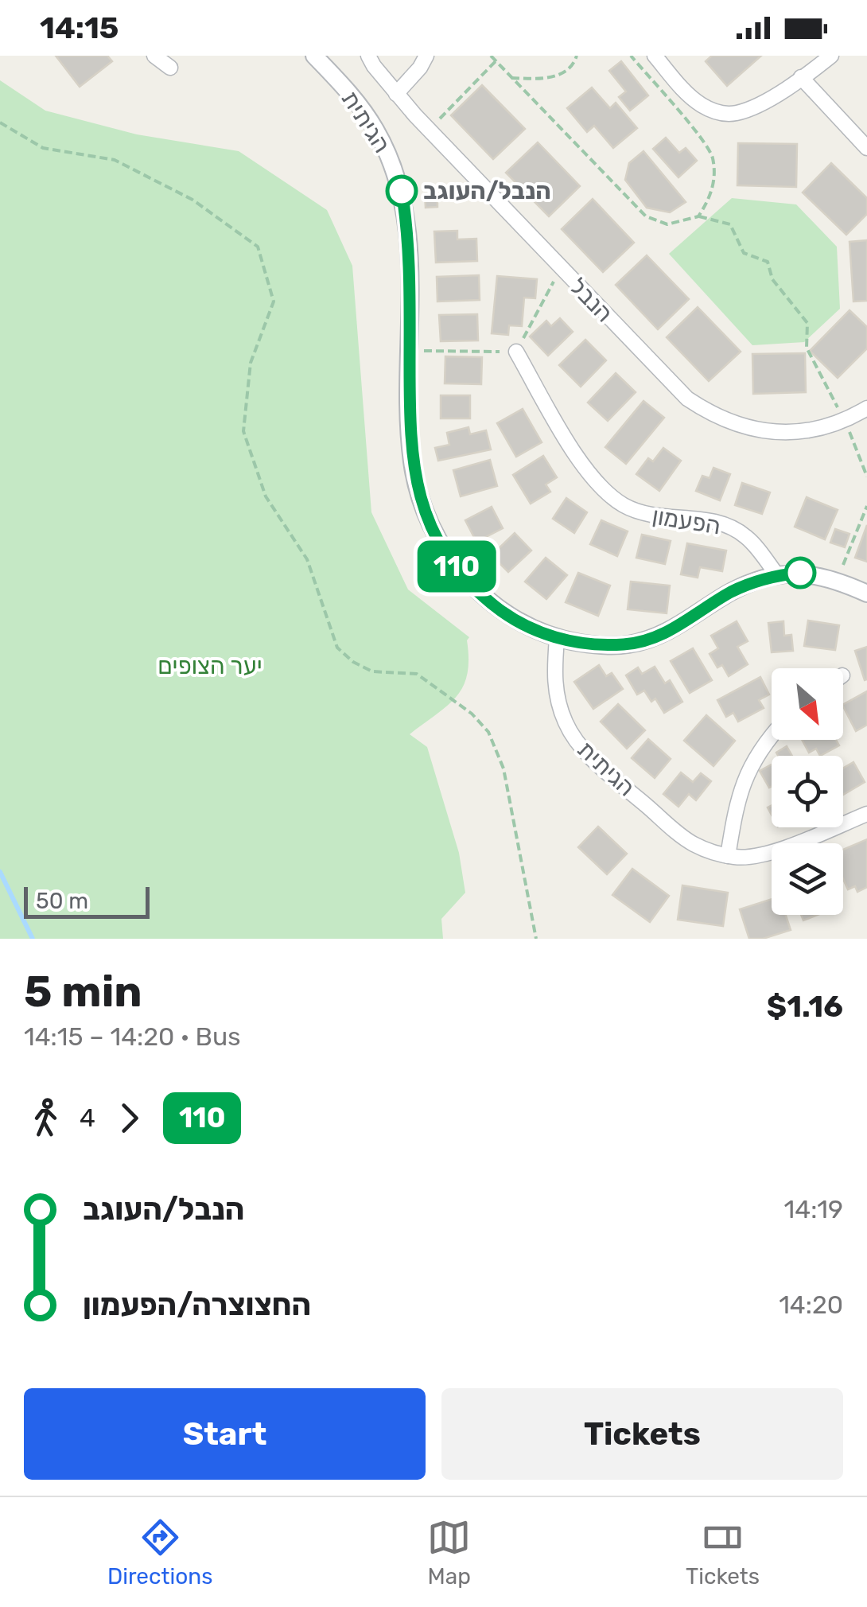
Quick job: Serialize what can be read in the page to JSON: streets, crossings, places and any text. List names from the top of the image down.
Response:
{
  "streets": {
    "street": ["הגיתית", "הנבל", "הפעמון"]
  },
  "parks": ["יער הצופים"],
  "places": ["הנבל/העוגב"],
  "lines": ["bus line 110"],
  "scale_bar": "50 m",
  "north": "bottom right",
  "page": {
    "status": "14:15",
    "on_map": "110",
    "scale": "50 m",
    "heading": ["5 min", "14:15 – 14:20 · Bus", "$1.16"],
    "legs": ["4", "110"],
    "list": [
      {
        "name": "הנבל/העוגב",
        "value": "14:19"
      },
      {
        "name": "החצוצרה/הפעמון",
        "value": "14:20"
      }
    ],
    "buttons": ["Start", "Tickets"],
    "tabs": ["Directions", "Map", "Tickets"]
  }
}
